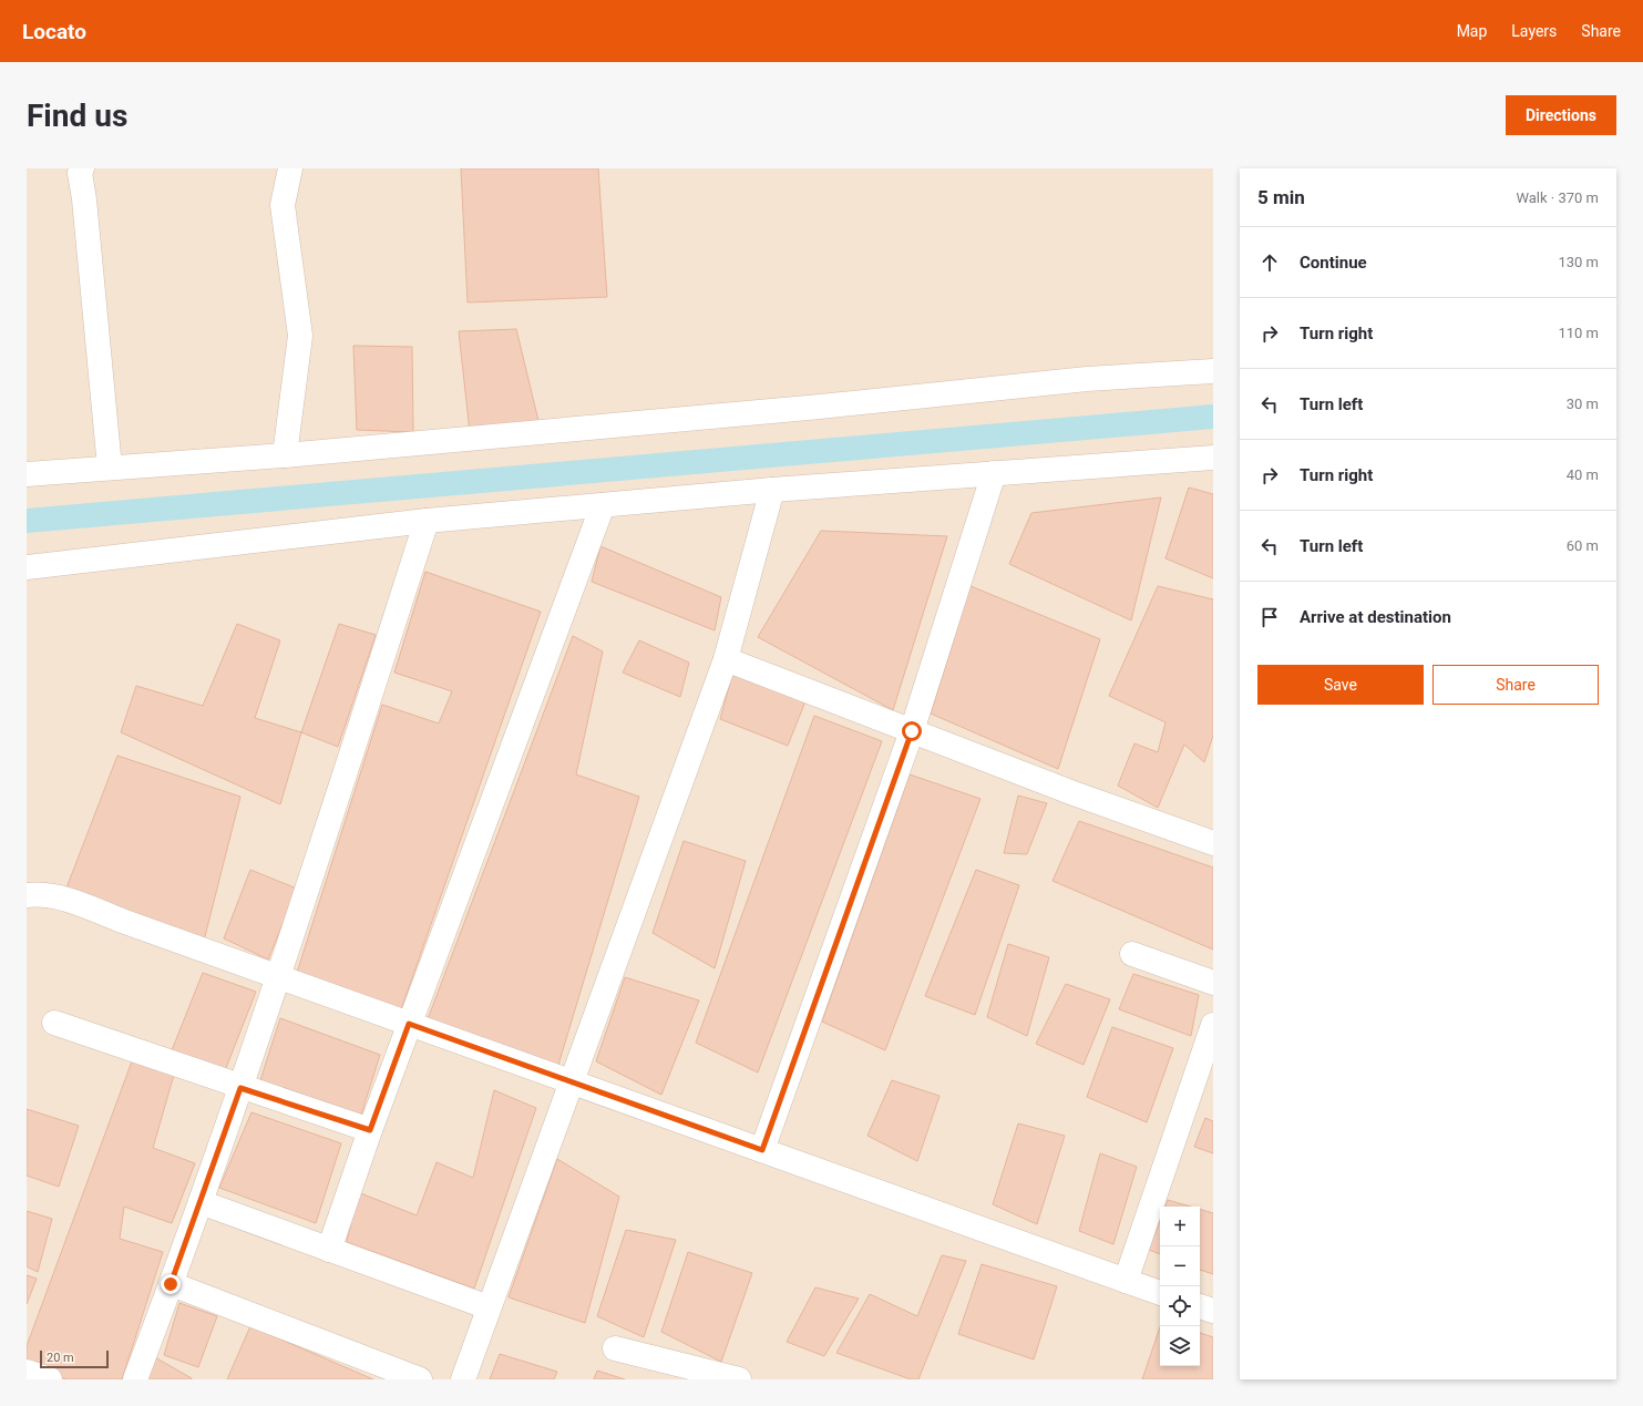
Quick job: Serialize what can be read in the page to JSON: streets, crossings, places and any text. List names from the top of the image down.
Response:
{
  "scale_bar": "20 m",
  "page": {
    "header": "Locato",
    "nav": ["Map", "Layers", "Share"],
    "buttons": [
      "Directions",
      ["Save", "Share"]
    ],
    "title": "Find us",
    "heading": ["5 min", "Walk · 370 m"],
    "list": [
      ["Continue", "130 m"],
      ["Turn right", "110 m"],
      ["Turn left", "30 m"],
      ["Turn right", "40 m"],
      ["Turn left", "60 m"],
      "Arrive at destination"
    ],
    "map_buttons": ["+", "−"],
    "scale": "20 m"
  }
}
